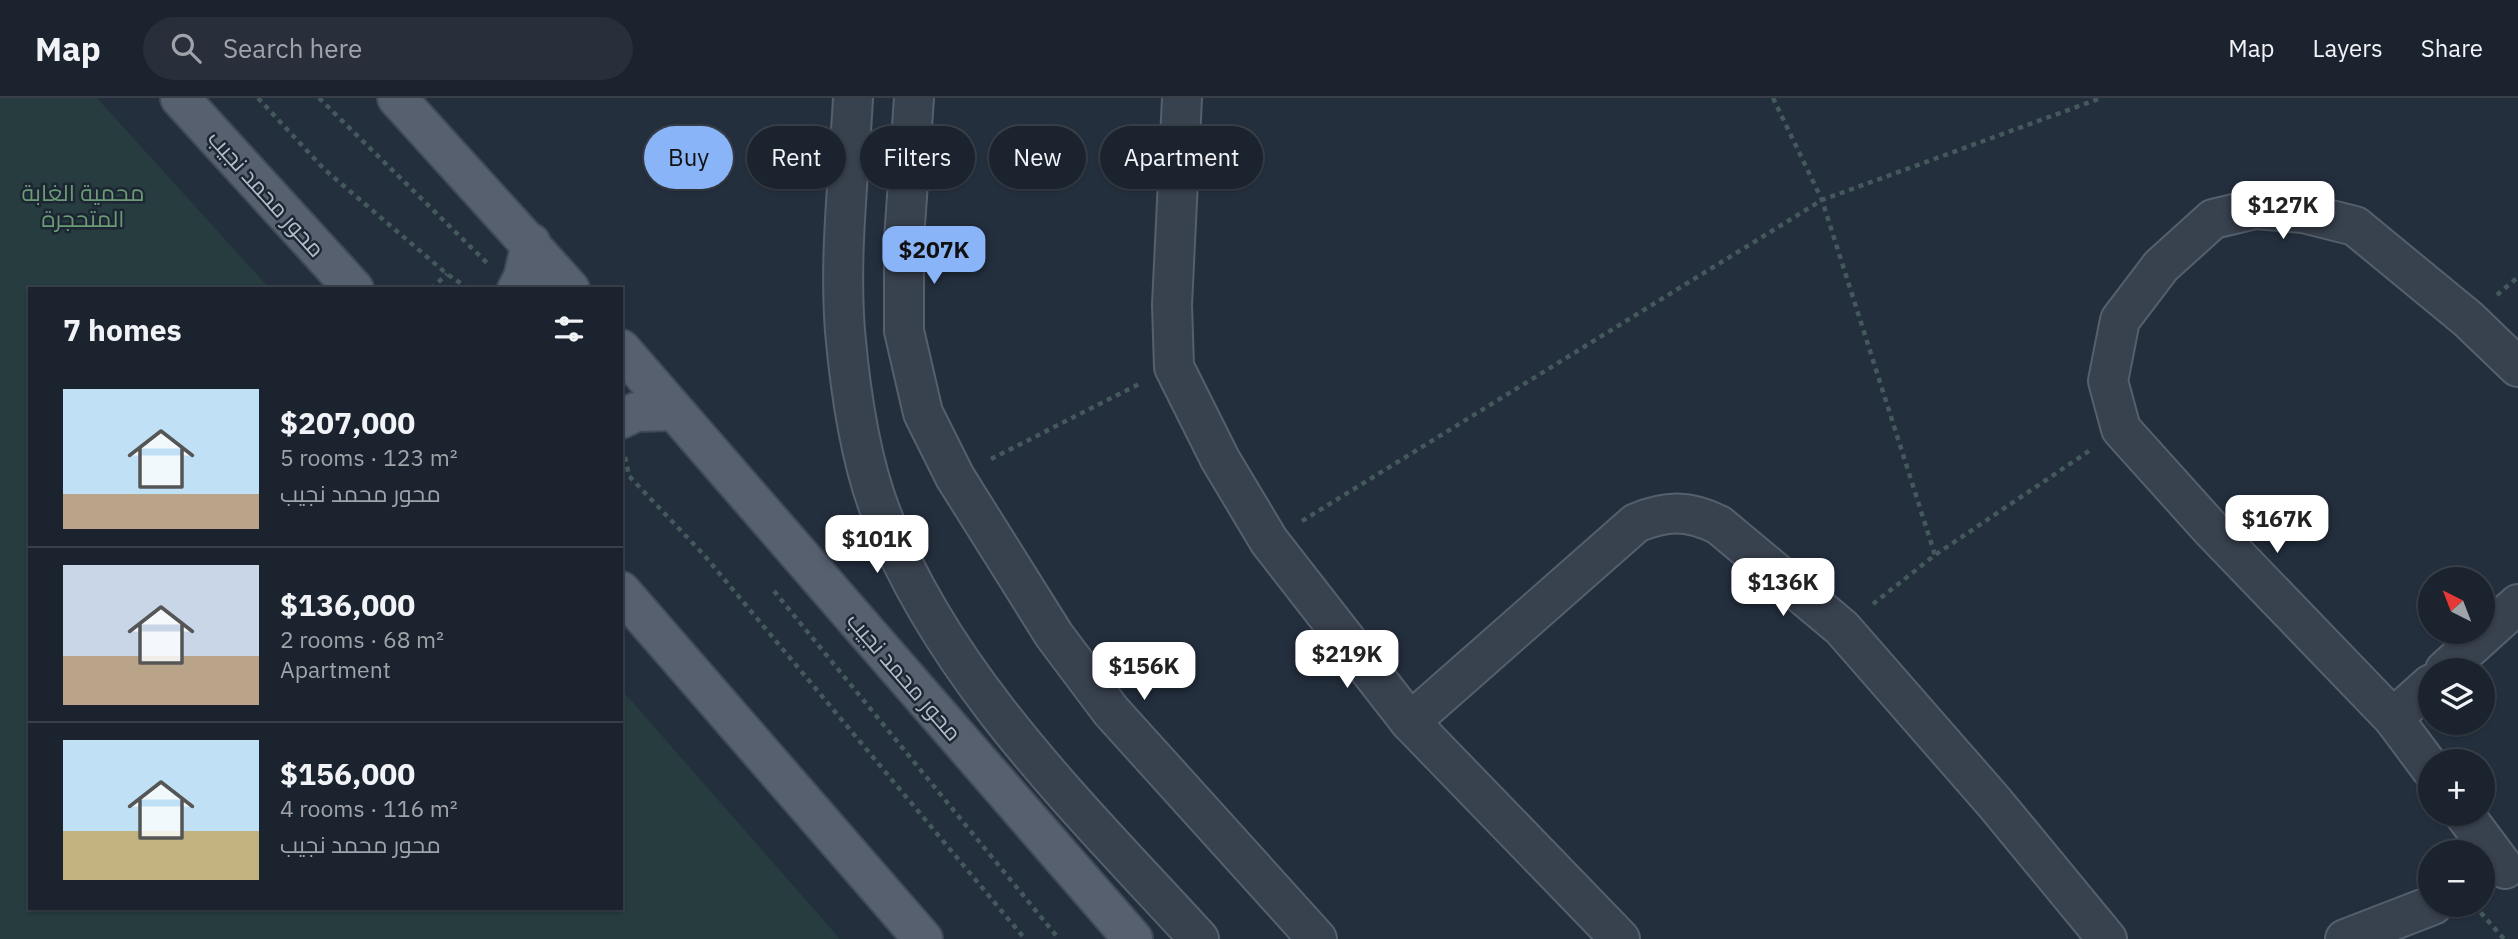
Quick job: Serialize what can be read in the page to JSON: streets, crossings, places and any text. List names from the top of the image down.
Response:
{
  "streets": {
    "main road": ["محور محمد نجيب"]
  },
  "parks": ["محمية الغابة المتحجرة"],
  "north": "top left",
  "page": {
    "header": "Map",
    "search": "Search here",
    "nav": ["Map", "Layers", "Share"],
    "chip": [
      "Buy",
      "Rent",
      "Filters",
      "New",
      "Apartment"
    ],
    "price": [
      "$127K",
      "$207K",
      "$167K",
      "$101K",
      "$136K",
      "$219K",
      "$156K"
    ],
    "heading": "7 homes",
    "list": [
      {
        "name": "$207,000",
        "note": "5 rooms · 123 m² · محور محمد نجيب"
      },
      {
        "name": "$136,000",
        "note": "2 rooms · 68 m² · Apartment"
      },
      {
        "name": "$156,000",
        "note": "4 rooms · 116 m² · محور محمد نجيب"
      }
    ],
    "map_buttons": ["+", "−"]
  }
}
